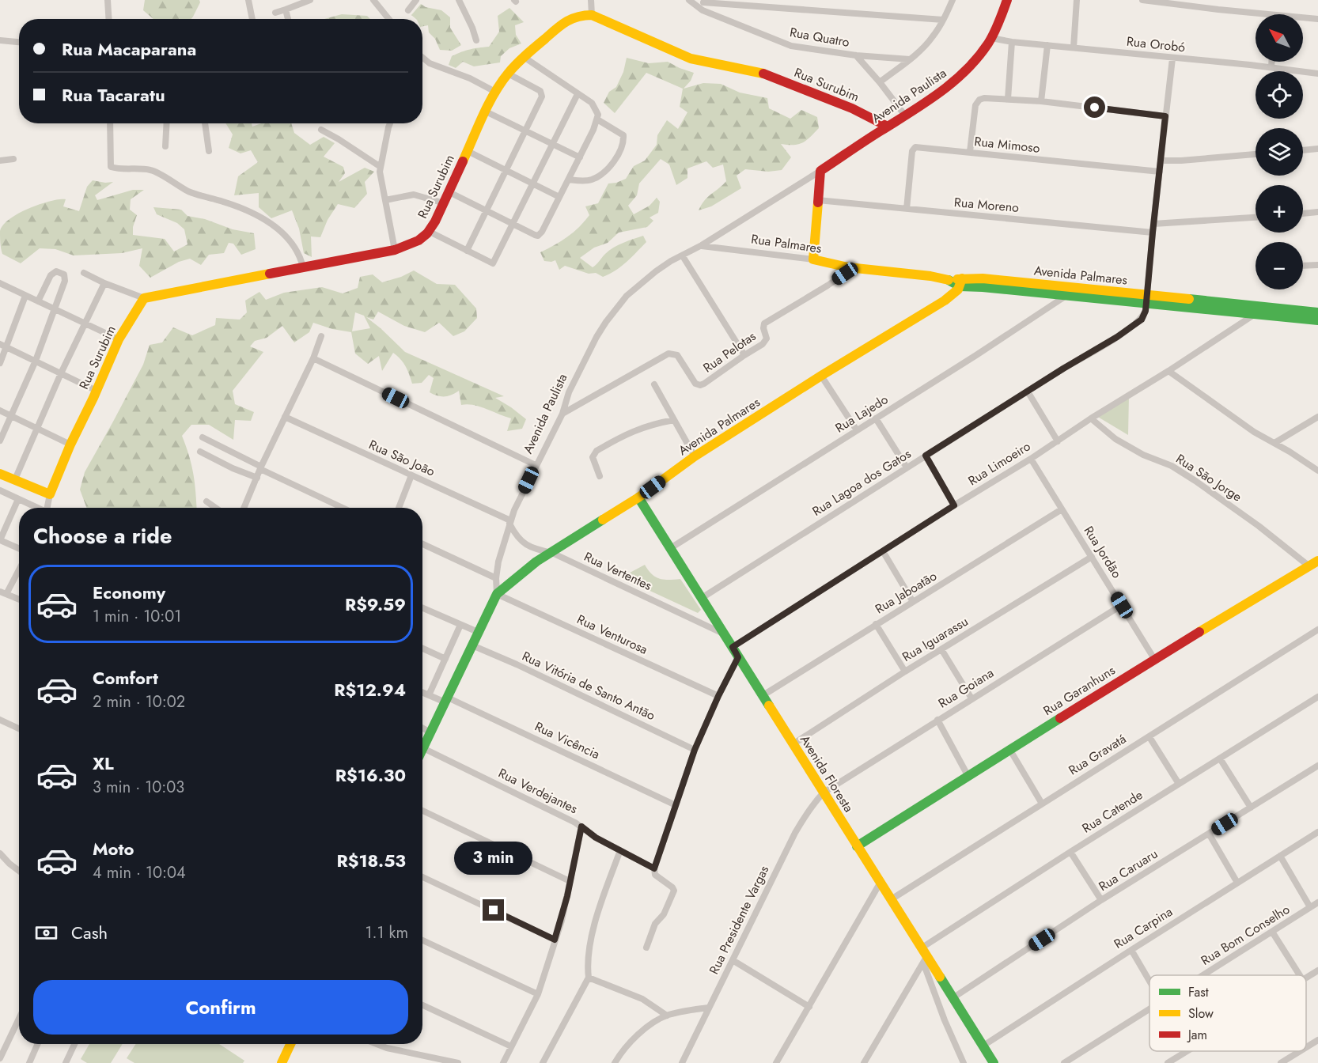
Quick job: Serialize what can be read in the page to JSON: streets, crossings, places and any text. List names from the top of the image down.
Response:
{
  "streets": {
    "street": [
      "Rua Quatro",
      "Rua Orobó",
      "Rua Surubim",
      "Avenida Paulista",
      "Rua Mimoso",
      "Rua Moreno",
      "Rua Palmares",
      "Avenida Palmares",
      "Rua Pelotas",
      "Rua Lajedo",
      "Rua São João",
      "Rua Limoeiro",
      "Rua São Jorge",
      "Rua Lagoa dos Gatos",
      "Rua Jordão",
      "Rua Vertentes",
      "Rua Jaboatão",
      "Rua Venturosa",
      "Rua Iguarassu",
      "Rua Vitória de Santo Antão",
      "Rua Goiana",
      "Rua Garanhuns",
      "Rua Vicência",
      "Rua Gravatá",
      "Avenida Floresta",
      "Rua Verdejantes",
      "Rua Catende",
      "Rua Caruaru",
      "Rua Presidente Vargas",
      "Rua Carpina",
      "Rua Bom Conselho"
    ]
  },
  "crossings": [
    ["Rua Orobó", "Avenida Paulista"],
    ["Rua Surubim", "Avenida Paulista"],
    ["Avenida Paulista", "Rua Palmares"],
    ["Avenida Paulista", "Avenida Palmares"],
    ["Avenida Paulista", "Rua Pelotas"],
    ["Avenida Paulista", "Rua São João"],
    ["Avenida Paulista", "Rua Vertentes"],
    ["Avenida Paulista", "Rua Venturosa"],
    ["Avenida Paulista", "Rua Vitória de Santo Antão"],
    ["Avenida Paulista", "Rua Vicência"],
    ["Avenida Paulista", "Rua Verdejantes"],
    ["Rua Mimoso", "Rua Moreno"],
    ["Rua Palmares", "Avenida Palmares"],
    ["Rua Palmares", "Rua Pelotas"],
    ["Avenida Palmares", "Rua Lajedo"],
    ["Avenida Palmares", "Rua Limoeiro"],
    ["Avenida Palmares", "Rua Lagoa dos Gatos"],
    ["Avenida Palmares", "Rua Vertentes"],
    ["Avenida Palmares", "Rua Venturosa"],
    ["Avenida Palmares", "Avenida Floresta"],
    ["Rua Lajedo", "Avenida Floresta"],
    ["Rua São João", "Rua Vertentes"],
    ["Rua Limoeiro", "Rua São Jorge"],
    ["Rua Limoeiro", "Rua Jordão"],
    ["Rua Limoeiro", "Avenida Floresta"],
    ["Rua São Jorge", "Rua Garanhuns"],
    ["Rua Lagoa dos Gatos", "Avenida Floresta"],
    ["Rua Jordão", "Rua Jaboatão"],
    ["Rua Jordão", "Rua Iguarassu"],
    ["Rua Jordão", "Rua Goiana"],
    ["Rua Jordão", "Rua Garanhuns"],
    ["Rua Vertentes", "Avenida Floresta"],
    ["Rua Jaboatão", "Avenida Floresta"],
    ["Rua Iguarassu", "Avenida Floresta"],
    ["Rua Goiana", "Avenida Floresta"],
    ["Rua Goiana", "Rua Presidente Vargas"],
    ["Rua Garanhuns", "Avenida Floresta"],
    ["Rua Gravatá", "Avenida Floresta"],
    ["Avenida Floresta", "Rua Catende"],
    ["Avenida Floresta", "Rua Caruaru"],
    ["Avenida Floresta", "Rua Presidente Vargas"],
    ["Avenida Floresta", "Rua Carpina"]
  ],
  "legend": ["Fast", "Slow", "Jam"],
  "north": "top left",
  "page": {
    "map_buttons": ["+", "−"],
    "banner": ["Rua Macaparana", "Rua Tacaratu"],
    "heading": "Choose a ride",
    "list": [
      {
        "name": "Economy",
        "note": "1 min · 10:01",
        "value": "R$9.59"
      },
      {
        "name": "Comfort",
        "note": "2 min · 10:02",
        "value": "R$12.94"
      },
      {
        "name": "XL",
        "note": "3 min · 10:03",
        "value": "R$16.30"
      },
      {
        "name": "Moto",
        "note": "4 min · 10:04",
        "value": "R$18.53"
      }
    ],
    "bubble": "3 min",
    "pay": ["Cash", "1.1 km"],
    "buttons": "Confirm"
  }
}
